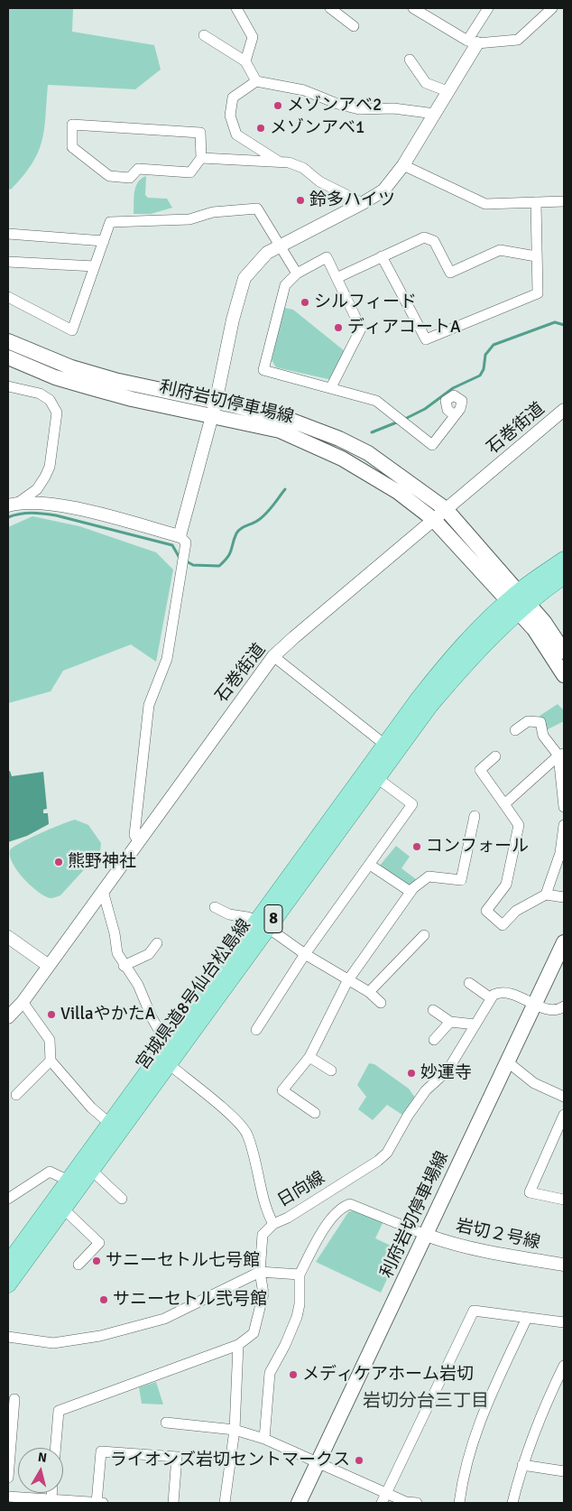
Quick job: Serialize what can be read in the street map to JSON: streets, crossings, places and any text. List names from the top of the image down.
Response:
{
  "streets": {
    "main road": ["利府岩切停車場線", "8", "宮城県道8号仙台松島線"],
    "street": ["石巻街道", "日向線", "岩切２号線"]
  },
  "crossings": [
    ["利府岩切停車場線", "石巻街道"],
    ["利府岩切停車場線", "宮城県道8号仙台松島線"],
    ["利府岩切停車場線", "岩切２号線"]
  ],
  "districts": ["岩切分台三丁目"],
  "places": [
    "メゾンアベ2",
    "メゾンアベ1",
    "鈴多ハイツ",
    "シルフィード",
    "ディアコートA",
    "コンフォール",
    "熊野神社",
    "VillaやかたA",
    "妙運寺",
    "サニーセトル七号館",
    "サニーセトル弐号館",
    "メディケアホーム岩切",
    "ライオンズ岩切セントマークス"
  ],
  "north": "top"
}
